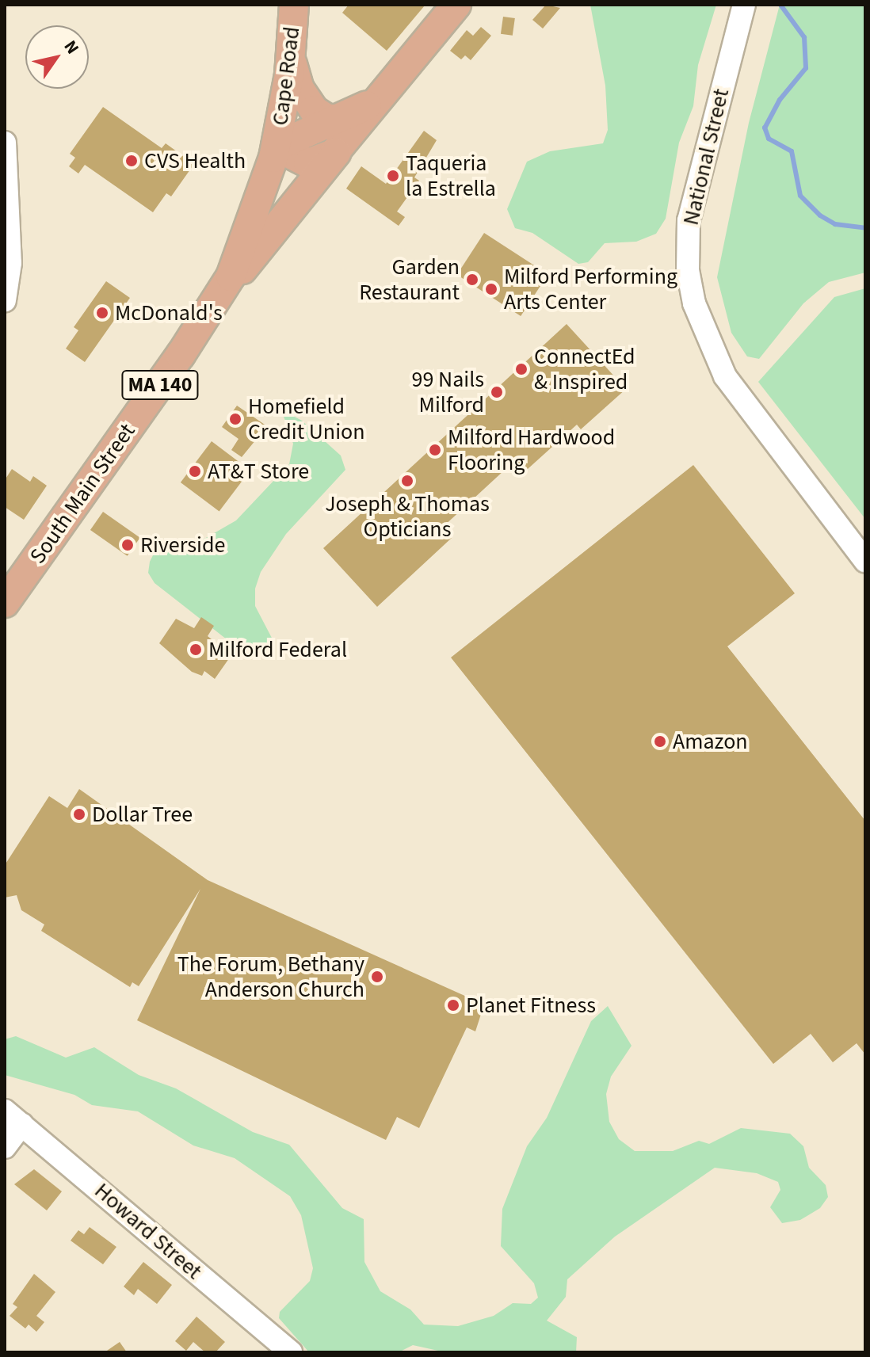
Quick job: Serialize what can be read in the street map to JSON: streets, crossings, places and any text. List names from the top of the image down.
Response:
{
  "streets": {
    "main road": ["Cape Road", "MA 140", "South Main Street"],
    "street": ["National Street", "Howard Street"]
  },
  "crossings": [
    ["Cape Road", "South Main Street"]
  ],
  "places": [
    "CVS Health",
    "Taqueria la Estrella",
    "Garden Restaurant",
    "Milford Performing Arts Center",
    "McDonald's",
    "ConnectEd & Inspired",
    "99 Nails Milford",
    "Homefield Credit Union",
    "Milford Hardwood Flooring",
    "AT&T Store",
    "Joseph & Thomas Opticians",
    "Riverside",
    "Milford Federal",
    "Amazon",
    "Dollar Tree",
    "The Forum, Bethany Anderson Church",
    "Planet Fitness"
  ],
  "north": "top right"
}
